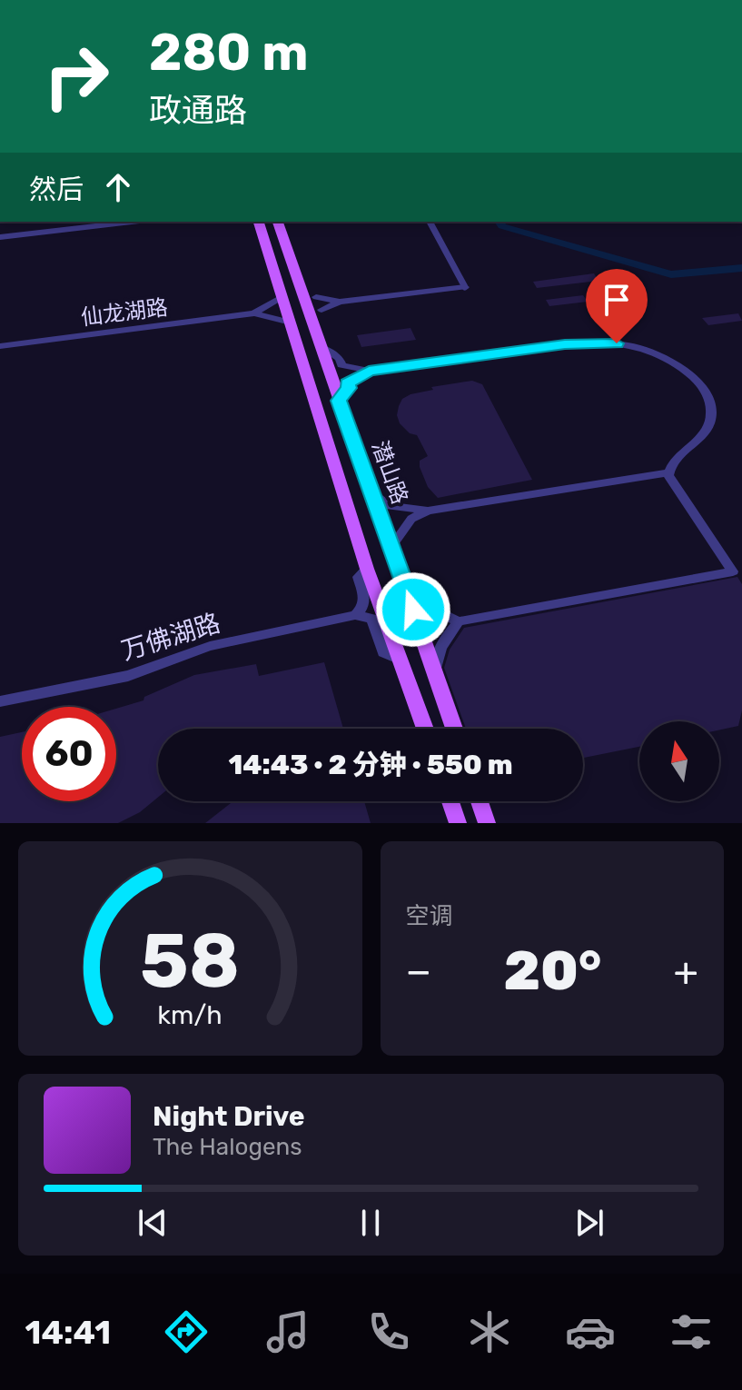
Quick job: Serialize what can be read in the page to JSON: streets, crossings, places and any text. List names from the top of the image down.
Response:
{
  "streets": {
    "main road": ["潜山路"],
    "street": ["仙龙湖路", "万佛湖路"]
  },
  "north": "top",
  "page": {
    "turn": ["280 m", "政通路"],
    "then": "然后",
    "limit": "60",
    "trip": "14:43 · 2 分钟 · 550 m",
    "tile": "空调",
    "heat": ["−", "20°", "+"],
    "song": ["Night Drive", "The Halogens"],
    "tabs": "14:41",
    "gauge": ["58", "km/h"]
  }
}
